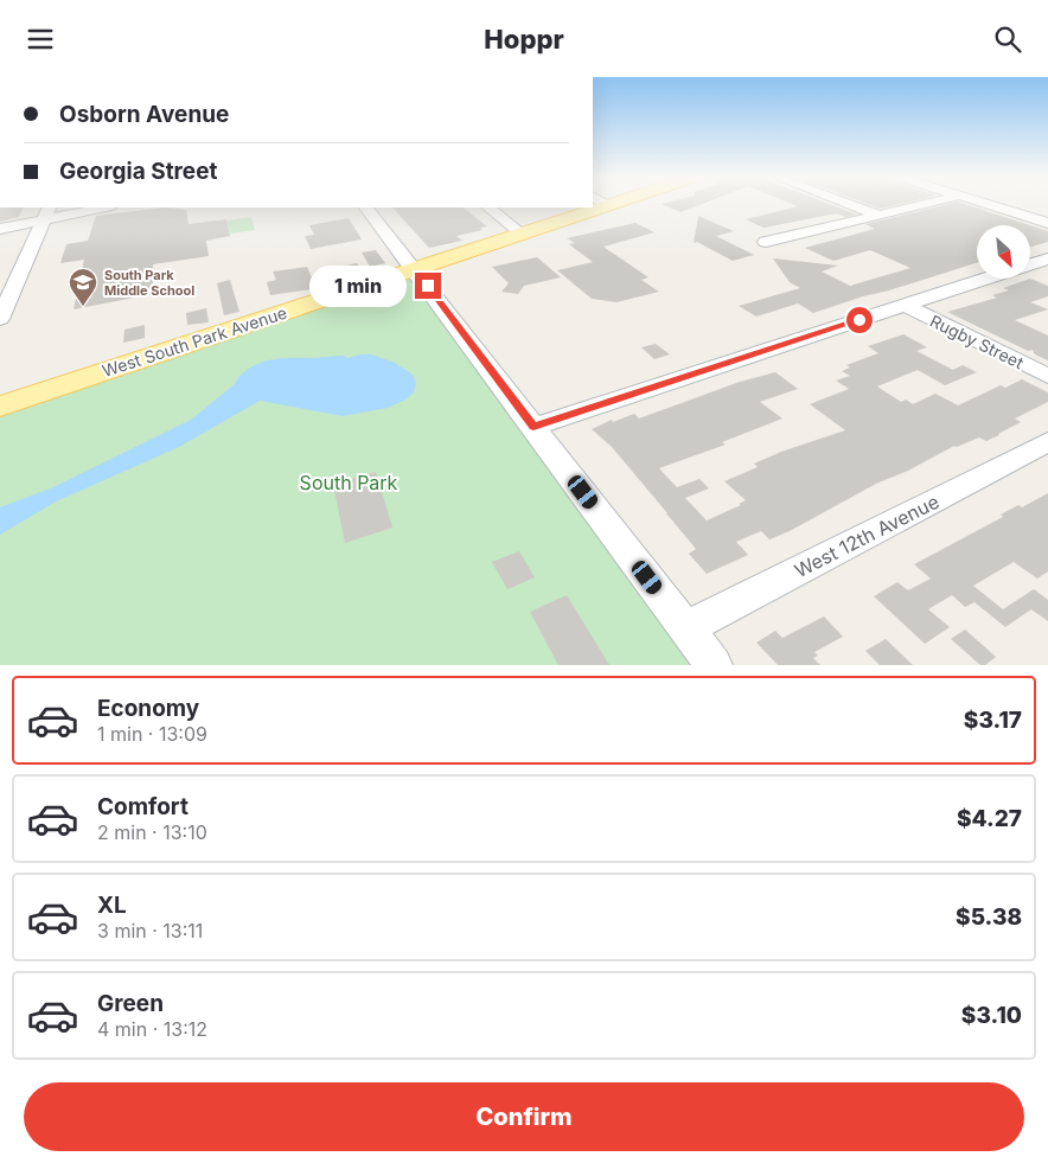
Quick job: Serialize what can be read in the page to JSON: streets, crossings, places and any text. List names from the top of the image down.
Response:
{
  "streets": {
    "main road": ["West South Park Avenue"],
    "street": ["Rugby Street", "West 12th Avenue"]
  },
  "parks": ["South Park"],
  "places": {
    "school or university": ["South Park Middle School"]
  },
  "north": "bottom right",
  "page": {
    "header": "Hoppr",
    "banner": ["Osborn Avenue", "Georgia Street"],
    "bubble": "1 min",
    "list": [
      {
        "name": "Economy",
        "note": "1 min · 13:09",
        "value": "$3.17"
      },
      {
        "name": "Comfort",
        "note": "2 min · 13:10",
        "value": "$4.27"
      },
      {
        "name": "XL",
        "note": "3 min · 13:11",
        "value": "$5.38"
      },
      {
        "name": "Green",
        "note": "4 min · 13:12",
        "value": "$3.10"
      }
    ],
    "buttons": "Confirm"
  }
}
